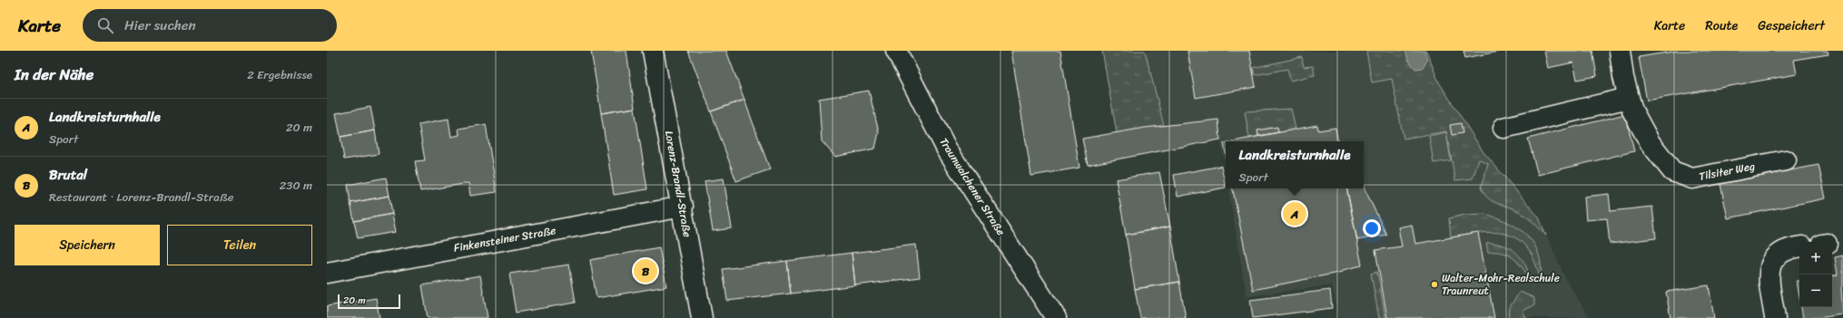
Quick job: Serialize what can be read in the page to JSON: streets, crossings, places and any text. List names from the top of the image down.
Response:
{
  "streets": {
    "street": [
      "Tilsiter Weg",
      "Lorenz-Brandl-Straße",
      "Traunwalchener Straße",
      "Finkensteiner Straße"
    ]
  },
  "crossings": [
    ["Lorenz-Brandl-Straße", "Finkensteiner Straße"]
  ],
  "places": ["Walter-Mohr-Realschule Traunreut"],
  "scale_bar": "20 m",
  "page": {
    "header": "Karte",
    "search": "Hier suchen",
    "nav": ["Karte", "Route", "Gespeichert"],
    "heading": ["In der Nähe", "2 Ergebnisse"],
    "list": [
      {
        "mark": "A",
        "name": "Landkreisturnhalle",
        "note": "Sport",
        "value": "20 m"
      },
      {
        "mark": "B",
        "name": "Brutal",
        "note": "Restaurant · Lorenz-Brandl-Straße",
        "value": "230 m"
      }
    ],
    "popup": ["Landkreisturnhalle", "Sport"],
    "pins": ["A", "B"],
    "buttons": ["Speichern", "Teilen"],
    "map_buttons": ["+", "−"],
    "scale": "20 m"
  }
}
